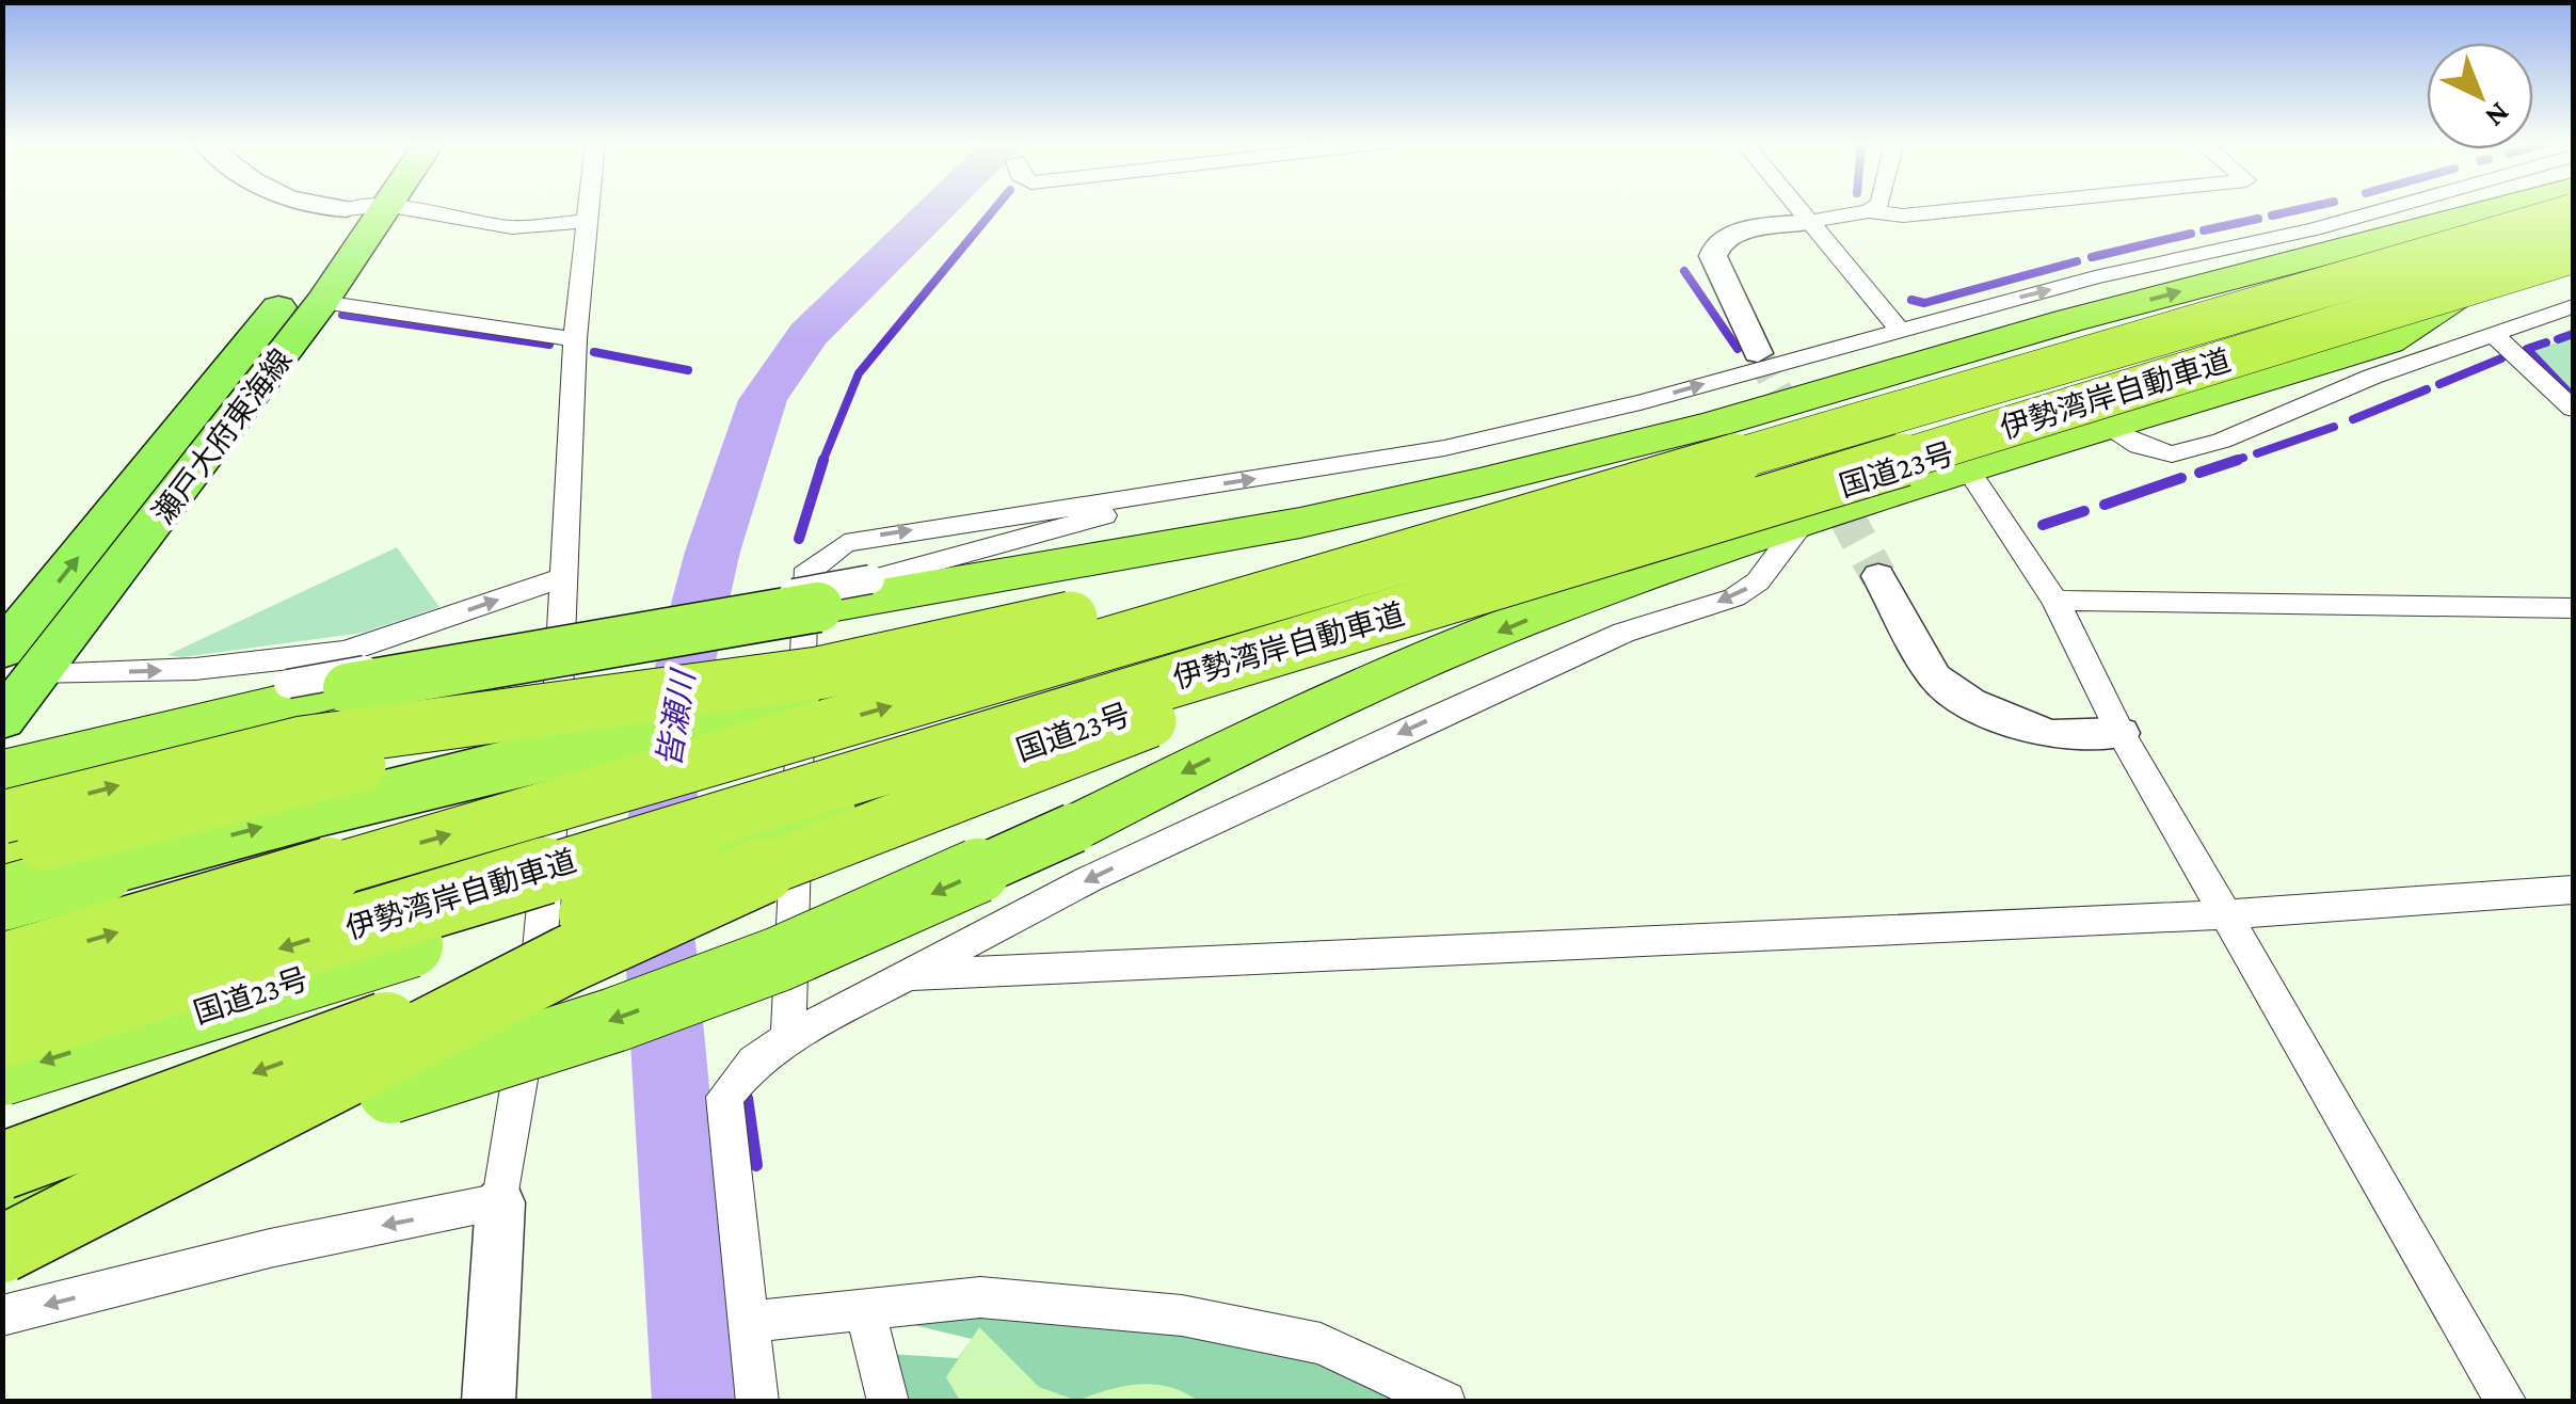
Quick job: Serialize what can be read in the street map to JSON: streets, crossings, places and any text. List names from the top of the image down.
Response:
{
  "streets": {
    "highway": ["伊勢湾岸自動車道", "国道23号"],
    "main road": ["瀬戸大府東海線"]
  },
  "crossings": [
    ["伊勢湾岸自動車道", "国道23号"]
  ],
  "water": ["皆瀬川"],
  "north": "bottom right"
}
